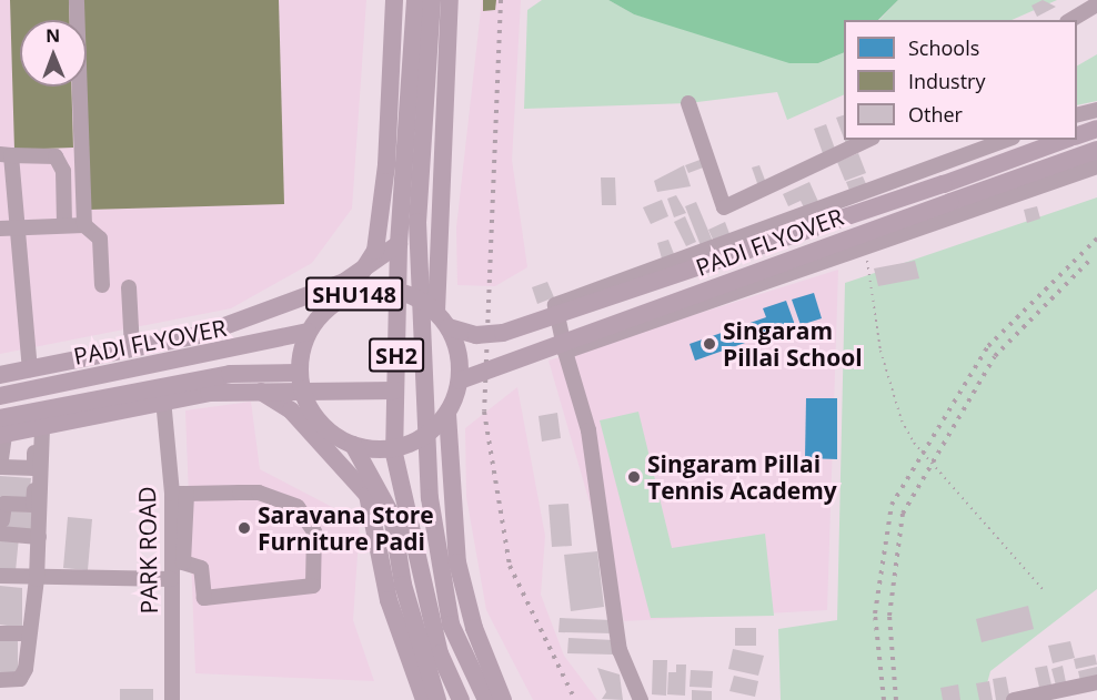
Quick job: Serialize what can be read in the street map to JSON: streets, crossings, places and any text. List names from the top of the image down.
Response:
{
  "streets": {
    "main road": ["PADI FLYOVER", "SHU148", "SH2"],
    "street": ["PARK ROAD"]
  },
  "crossings": [
    ["PADI FLYOVER", "SHU148"]
  ],
  "places": ["Singaram Pillai School", "Singaram Pillai Tennis Academy", "Saravana Store Furniture Padi"],
  "legend": ["Schools", "Industry", "Other"],
  "north": "top"
}
